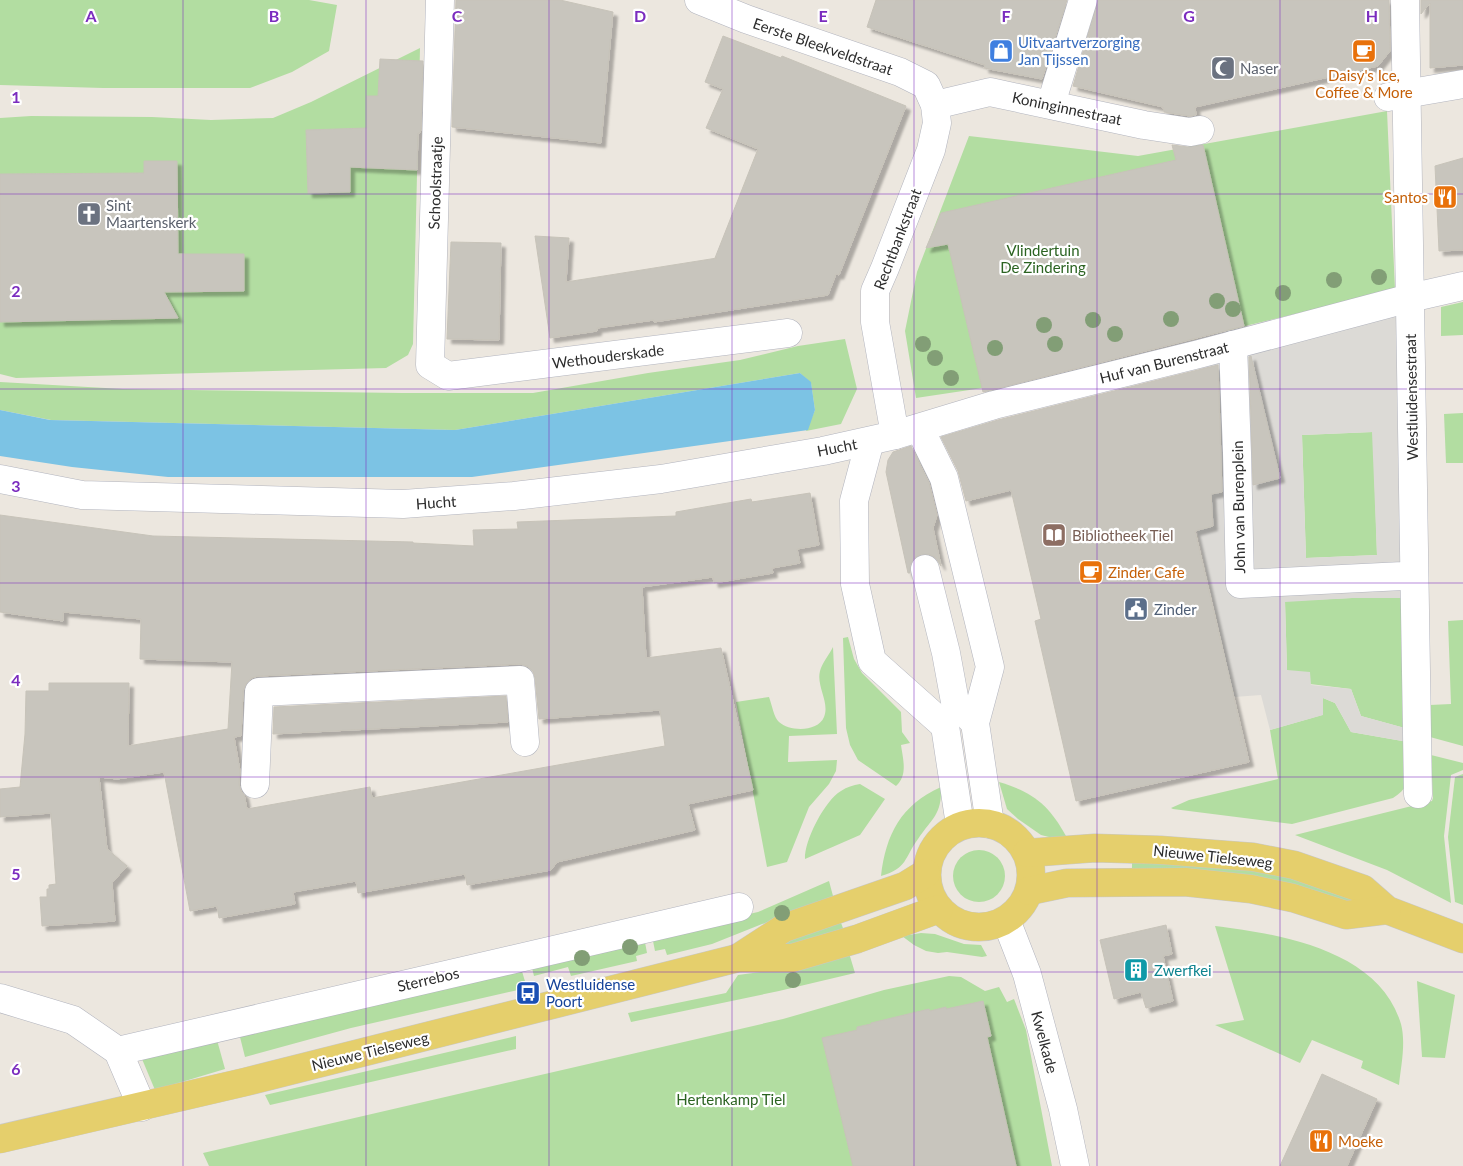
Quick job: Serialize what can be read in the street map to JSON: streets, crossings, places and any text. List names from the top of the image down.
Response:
{
  "streets": {
    "main road": ["Nieuwe Tielseweg"],
    "street": [
      "Eerste Bleekveldstraat",
      "Koninginnestraat",
      "Schoolstraatje",
      "Rechtbankstraat",
      "Wethouderskade",
      "Huf van Burenstraat",
      "Westluidensestraat",
      "Hucht",
      "John van Burenplein",
      "Sterrebos",
      "Kwelkade"
    ]
  },
  "crossings": [
    ["Eerste Bleekveldstraat", "Koninginnestraat"],
    ["Eerste Bleekveldstraat", "Rechtbankstraat"],
    ["Koninginnestraat", "Rechtbankstraat"],
    ["Schoolstraatje", "Wethouderskade"],
    ["Rechtbankstraat", "Huf van Burenstraat"],
    ["Rechtbankstraat", "Hucht"],
    ["Rechtbankstraat", "Nieuwe Tielseweg"],
    ["Rechtbankstraat", "Kwelkade"],
    ["Huf van Burenstraat", "Westluidensestraat"],
    ["Huf van Burenstraat", "Hucht"],
    ["Huf van Burenstraat", "John van Burenplein"],
    ["Westluidensestraat", "John van Burenplein"],
    ["Nieuwe Tielseweg", "Kwelkade"]
  ],
  "parks": ["Vlindertuin De Zindering", "Hertenkamp Tiel"],
  "places": {
    "shop": ["Uitvaartverzorging Jan Tijssen"],
    "cafe": ["Daisy's Ice, Coffee & More", "Zinder Cafe"],
    "mosque": ["Naser"],
    "restaurant": ["Santos", "Moeke"],
    "church": ["Sint Maartenskerk"],
    "library": ["Bibliotheek Tiel"],
    "public building": ["Zinder"],
    "building": ["Zwerfkei"],
    "bus stop": ["Westluidense Poort"]
  },
  "grid": {
    "columns": [
      "A",
      "B",
      "C",
      "D",
      "E",
      "F",
      "G",
      "H"
    ],
    "rows": [
      "1",
      "2",
      "3",
      "4",
      "5",
      "6"
    ]
  }
}
